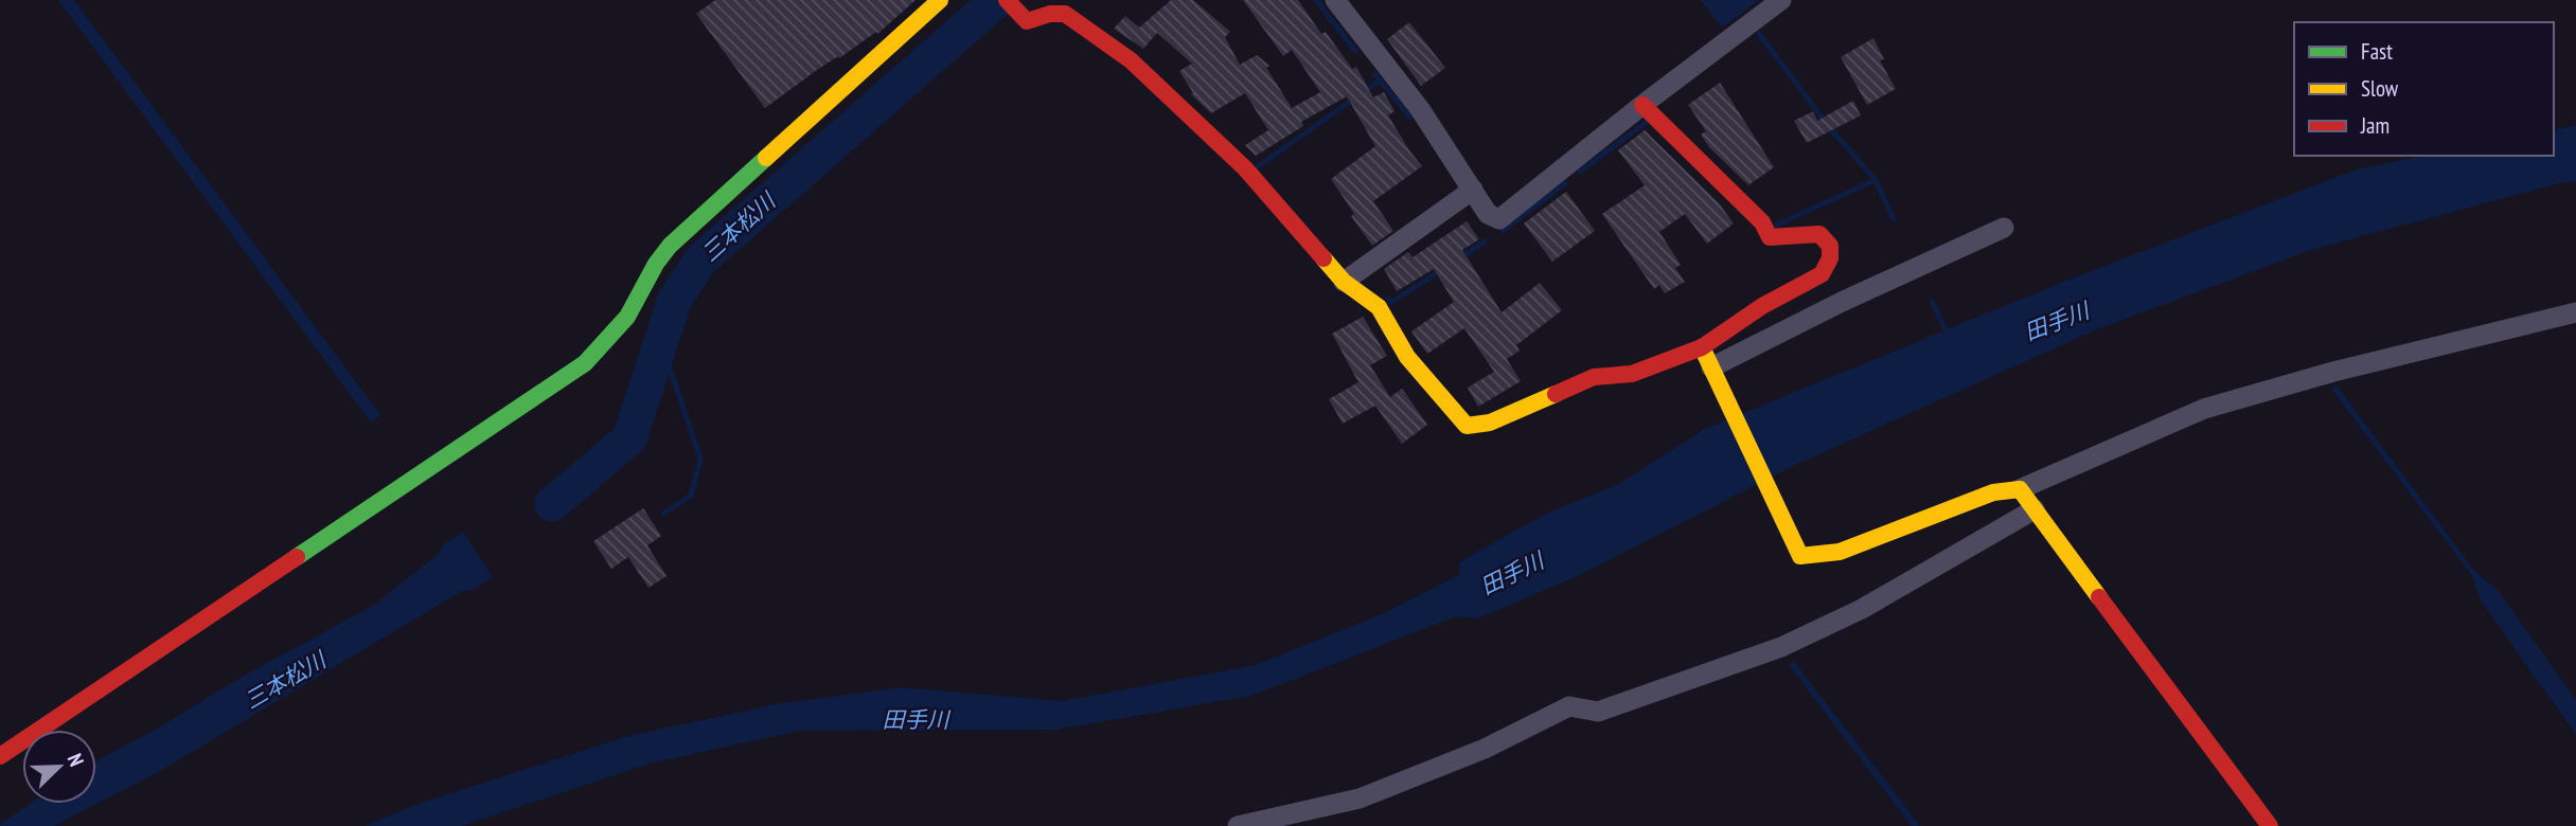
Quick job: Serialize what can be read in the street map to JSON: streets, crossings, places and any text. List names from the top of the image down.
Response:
{
  "water": ["三本松川", "田手川"],
  "legend": ["Fast", "Slow", "Jam"],
  "north": "top right"
}
